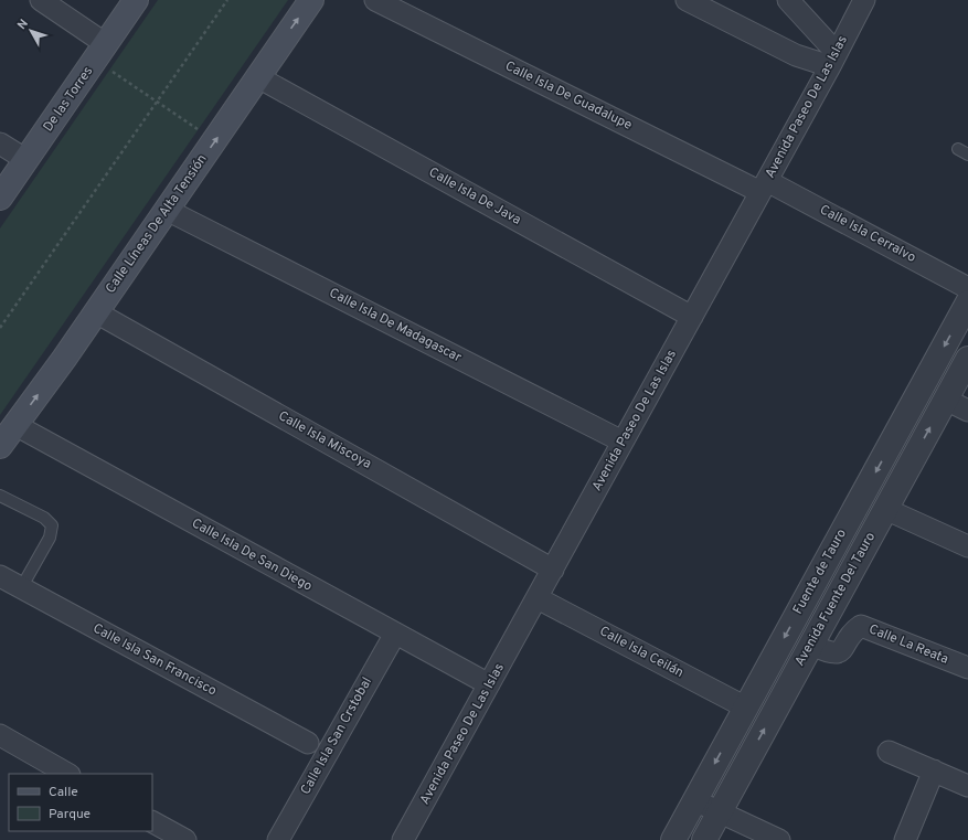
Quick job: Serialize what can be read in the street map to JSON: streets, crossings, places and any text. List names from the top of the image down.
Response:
{
  "streets": {
    "main road": ["De las Torres", "Calle Líneas De Alta Tensión"],
    "street": [
      "Calle Isla De Guadalupe",
      "Avenida Paseo De Las Islas",
      "Calle Isla De Java",
      "Calle Isla Cerralvo",
      "Calle Isla De Madagascar",
      "Calle Isla Miscoya",
      "Calle Isla De San Diego",
      "Fuente de Tauro",
      "Avenida Fuente Del Tauro",
      "Calle La Reata",
      "Calle Isla Ceilán",
      "Calle Isla San Francisco",
      "Calle Isla San Crstobal"
    ]
  },
  "crossings": [
    ["Calle Isla De Guadalupe", "Avenida Paseo De Las Islas"],
    ["Calle Isla De Guadalupe", "Calle Isla Cerralvo"],
    ["Avenida Paseo De Las Islas", "Calle Isla De Java"],
    ["Avenida Paseo De Las Islas", "Calle Isla Cerralvo"],
    ["Avenida Paseo De Las Islas", "Calle Isla De Madagascar"],
    ["Avenida Paseo De Las Islas", "Calle Isla Miscoya"],
    ["Avenida Paseo De Las Islas", "Calle Isla De San Diego"],
    ["Avenida Paseo De Las Islas", "Calle Isla Ceilán"],
    ["Calle Isla De Java", "Calle Líneas De Alta Tensión"],
    ["Calle Líneas De Alta Tensión", "Calle Isla De Madagascar"],
    ["Calle Líneas De Alta Tensión", "Calle Isla Miscoya"],
    ["Calle Líneas De Alta Tensión", "Calle Isla De San Diego"],
    ["Calle Isla De San Diego", "Calle Isla San Crstobal"],
    ["Fuente de Tauro", "Calle Isla Ceilán"],
    ["Avenida Fuente Del Tauro", "Calle La Reata"]
  ],
  "one_way": ["Calle Líneas De Alta Tensión", "Fuente de Tauro", "Avenida Fuente Del Tauro"],
  "legend": ["Calle", "Parque"],
  "north": "top left"
}
